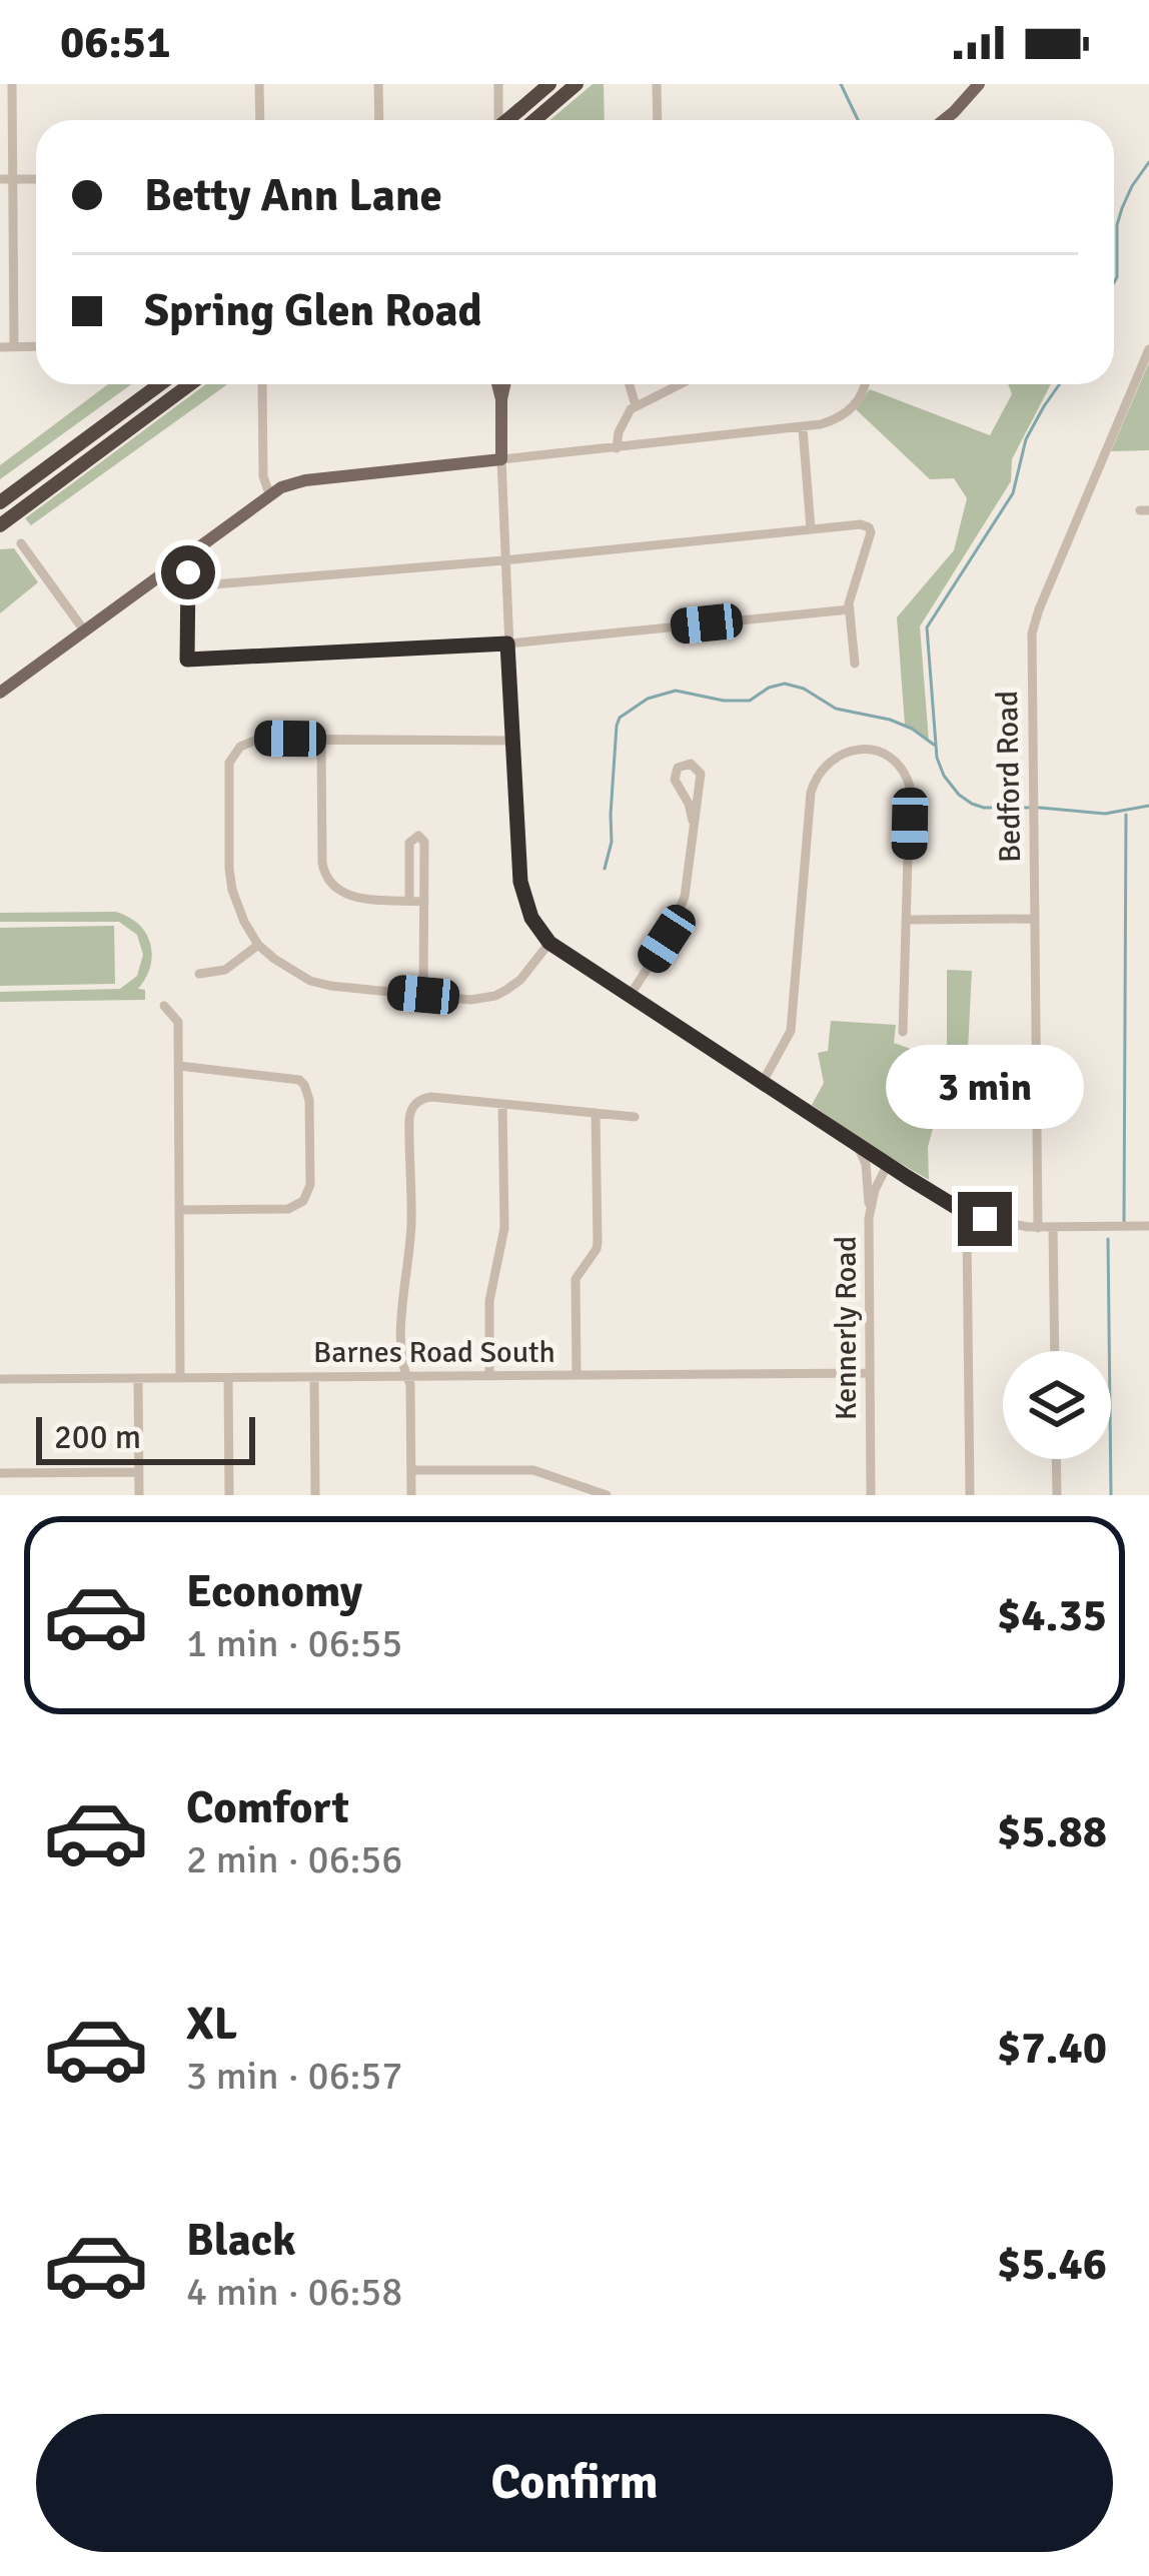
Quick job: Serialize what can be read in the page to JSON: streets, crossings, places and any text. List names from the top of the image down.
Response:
{
  "streets": {
    "street": ["Bedford Road", "Kennerly Road", "Barnes Road South"]
  },
  "crossings": [
    ["Kennerly Road", "Barnes Road South"]
  ],
  "scale_bar": "200 m",
  "page": {
    "status": "06:51",
    "banner": ["Betty Ann Lane", "Spring Glen Road"],
    "bubble": "3 min",
    "scale": "200 m",
    "list": [
      {
        "name": "Economy",
        "note": "1 min · 06:55",
        "value": "$4.35"
      },
      {
        "name": "Comfort",
        "note": "2 min · 06:56",
        "value": "$5.88"
      },
      {
        "name": "XL",
        "note": "3 min · 06:57",
        "value": "$7.40"
      },
      {
        "name": "Black",
        "note": "4 min · 06:58",
        "value": "$5.46"
      }
    ],
    "buttons": "Confirm"
  }
}
